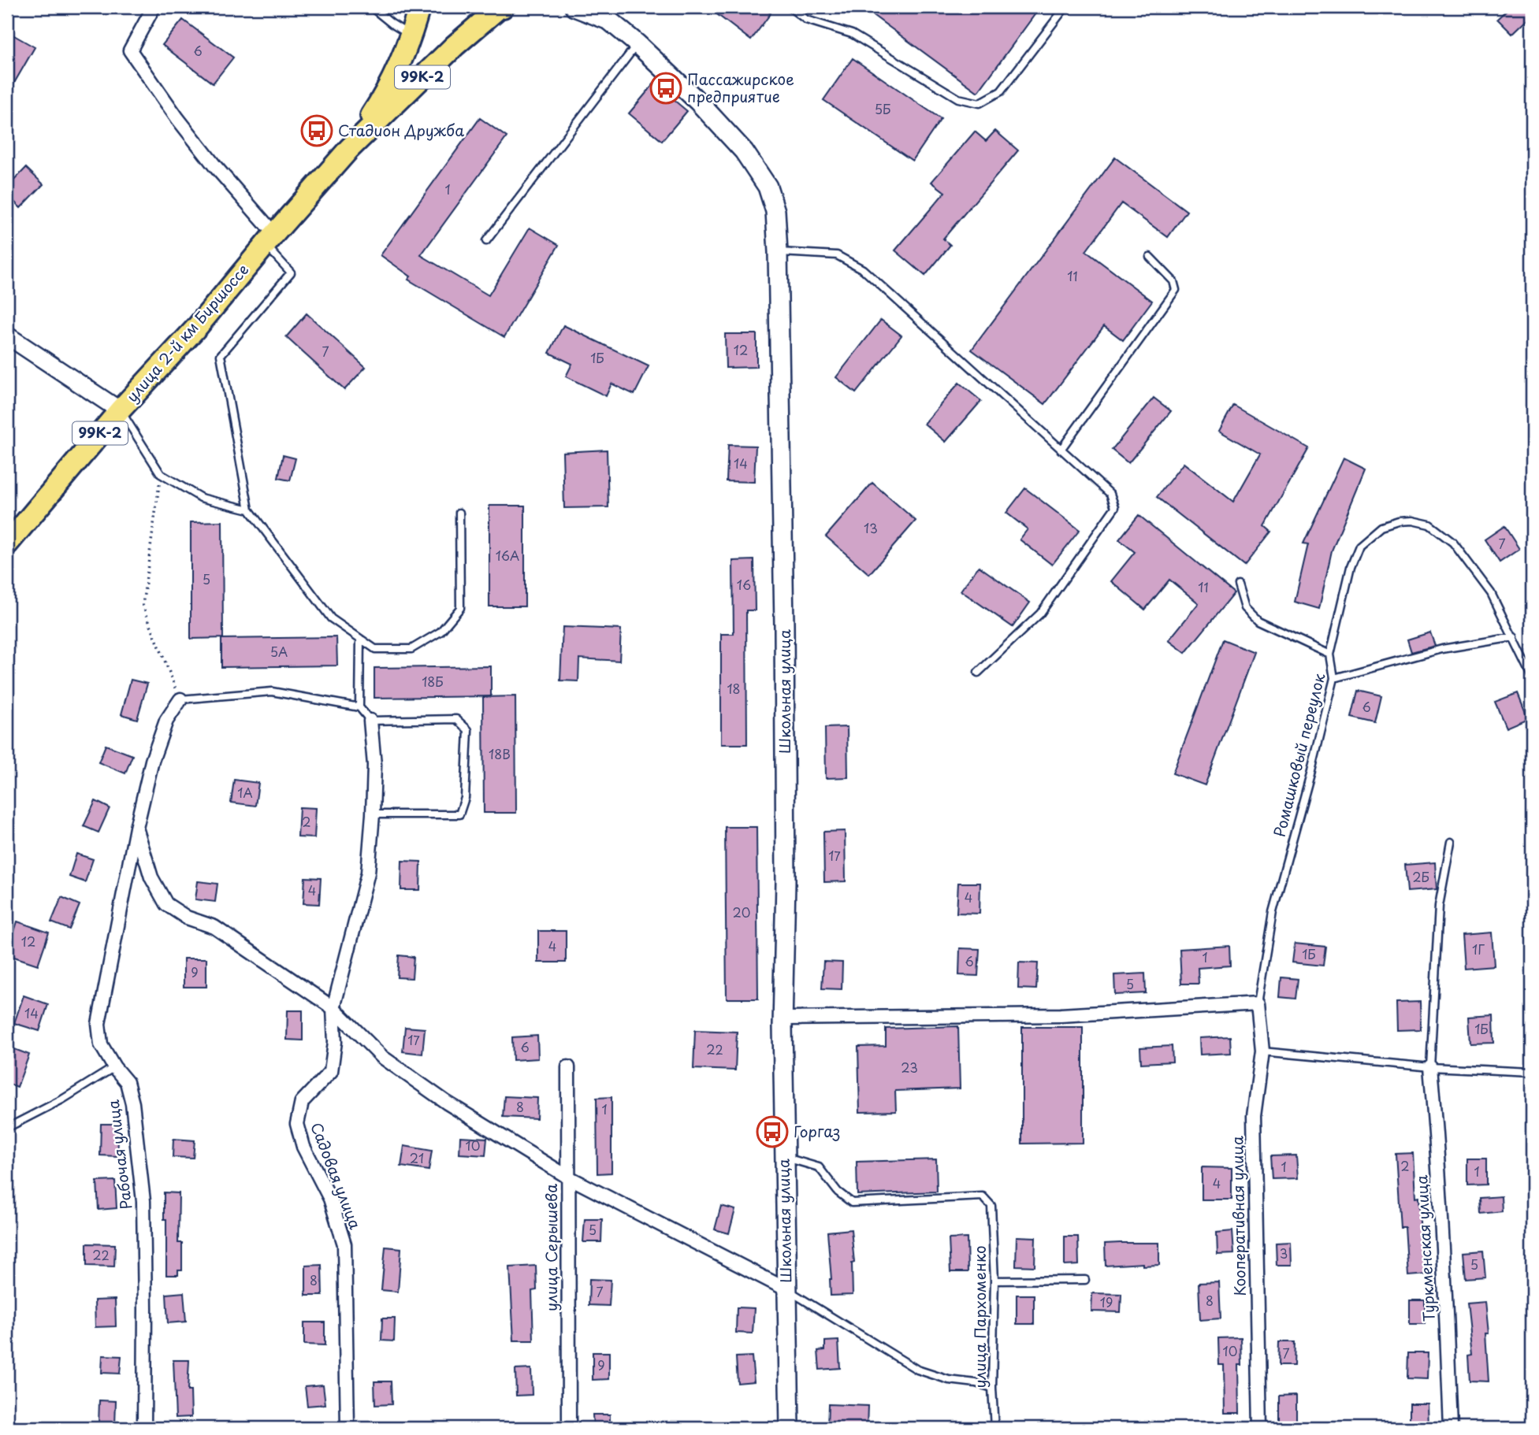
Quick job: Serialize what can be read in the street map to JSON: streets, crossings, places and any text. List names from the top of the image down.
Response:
{
  "streets": {
    "main road": ["99К-2", "улица 2-й км Биршоссе", "Школьная улица"],
    "street": [
      "Рабочая улица",
      "Садовая улица",
      "Кооперативная улица",
      "улица Серышева",
      "Туркменская улица"
    ],
    "lane": ["Ромашковый переулок", "улица Пархоменко"]
  },
  "crossings": [
    ["99К-2", "улица 2-й км Биршоссе"],
    ["Школьная улица", "улица Пархоменко"],
    ["Ромашковый переулок", "Кооперативная улица"]
  ],
  "places": {
    "bus stop": ["Пассажирское предприятие", "Стадион Дружба", "Горгаз"]
  },
  "house_numbers": [
    "6",
    "5Б",
    "1",
    "11",
    "12",
    "7",
    "1Б",
    "14",
    "13",
    "7",
    "16А",
    "5",
    "16",
    "11",
    "5А",
    "18Б",
    "18",
    "6",
    "18В",
    "1А",
    "2",
    "17",
    "2Б",
    "4",
    "4",
    "20",
    "12",
    "4",
    "1Г",
    "1Б",
    "1",
    "6",
    "9",
    "5",
    "14",
    "1Б",
    "17",
    "6",
    "22",
    "23",
    "8",
    "1",
    "10",
    "21",
    "2",
    "1",
    "1",
    "4",
    "5",
    "3",
    "22",
    "5",
    "8",
    "7",
    "8",
    "19",
    "10",
    "7",
    "9"
  ]
}
